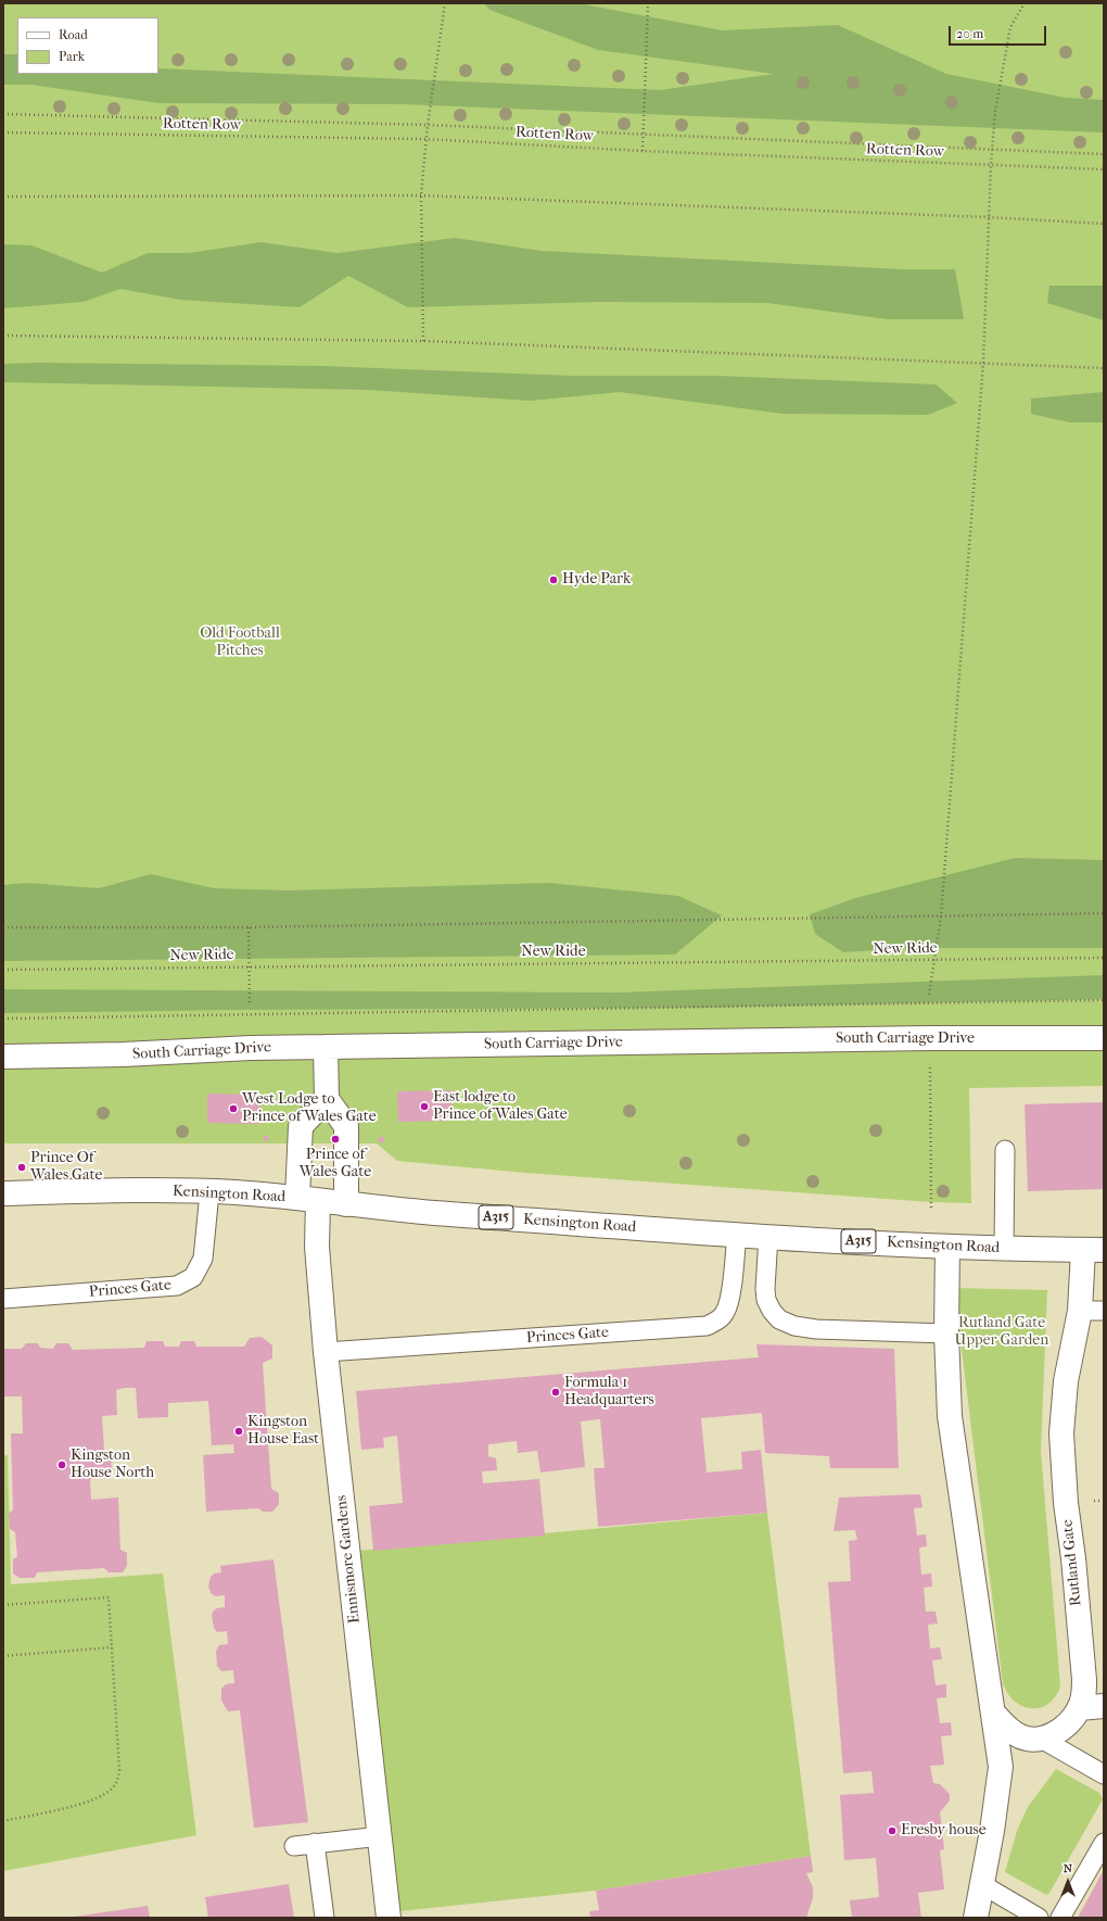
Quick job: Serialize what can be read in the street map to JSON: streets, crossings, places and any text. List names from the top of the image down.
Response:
{
  "streets": {
    "street": [
      "South Carriage Drive",
      "Kensington Road",
      "A315",
      "Ennismore Gardens",
      "Rutland Gate"
    ],
    "lane": ["Princes Gate"],
    "path": ["Rotten Row", "New Ride"]
  },
  "crossings": [
    ["Kensington Road", "Princes Gate"],
    ["Kensington Road", "Ennismore Gardens"],
    ["Kensington Road", "Rutland Gate"],
    ["Princes Gate", "Ennismore Gardens"]
  ],
  "parks": ["Old Football Pitches", "Rutland Gate Upper Garden"],
  "places": [
    "Hyde Park",
    "East lodge to Prince of Wales Gate",
    "West Lodge to Prince of Wales Gate",
    "Prince of Wales Gate",
    "Prince Of Wales Gate",
    "Formula 1 Headquarters",
    "Kingston House East",
    "Kingston House North",
    "Eresby house"
  ],
  "legend": ["Road", "Park"],
  "scale_bar": "20 m",
  "north": "top"
}
